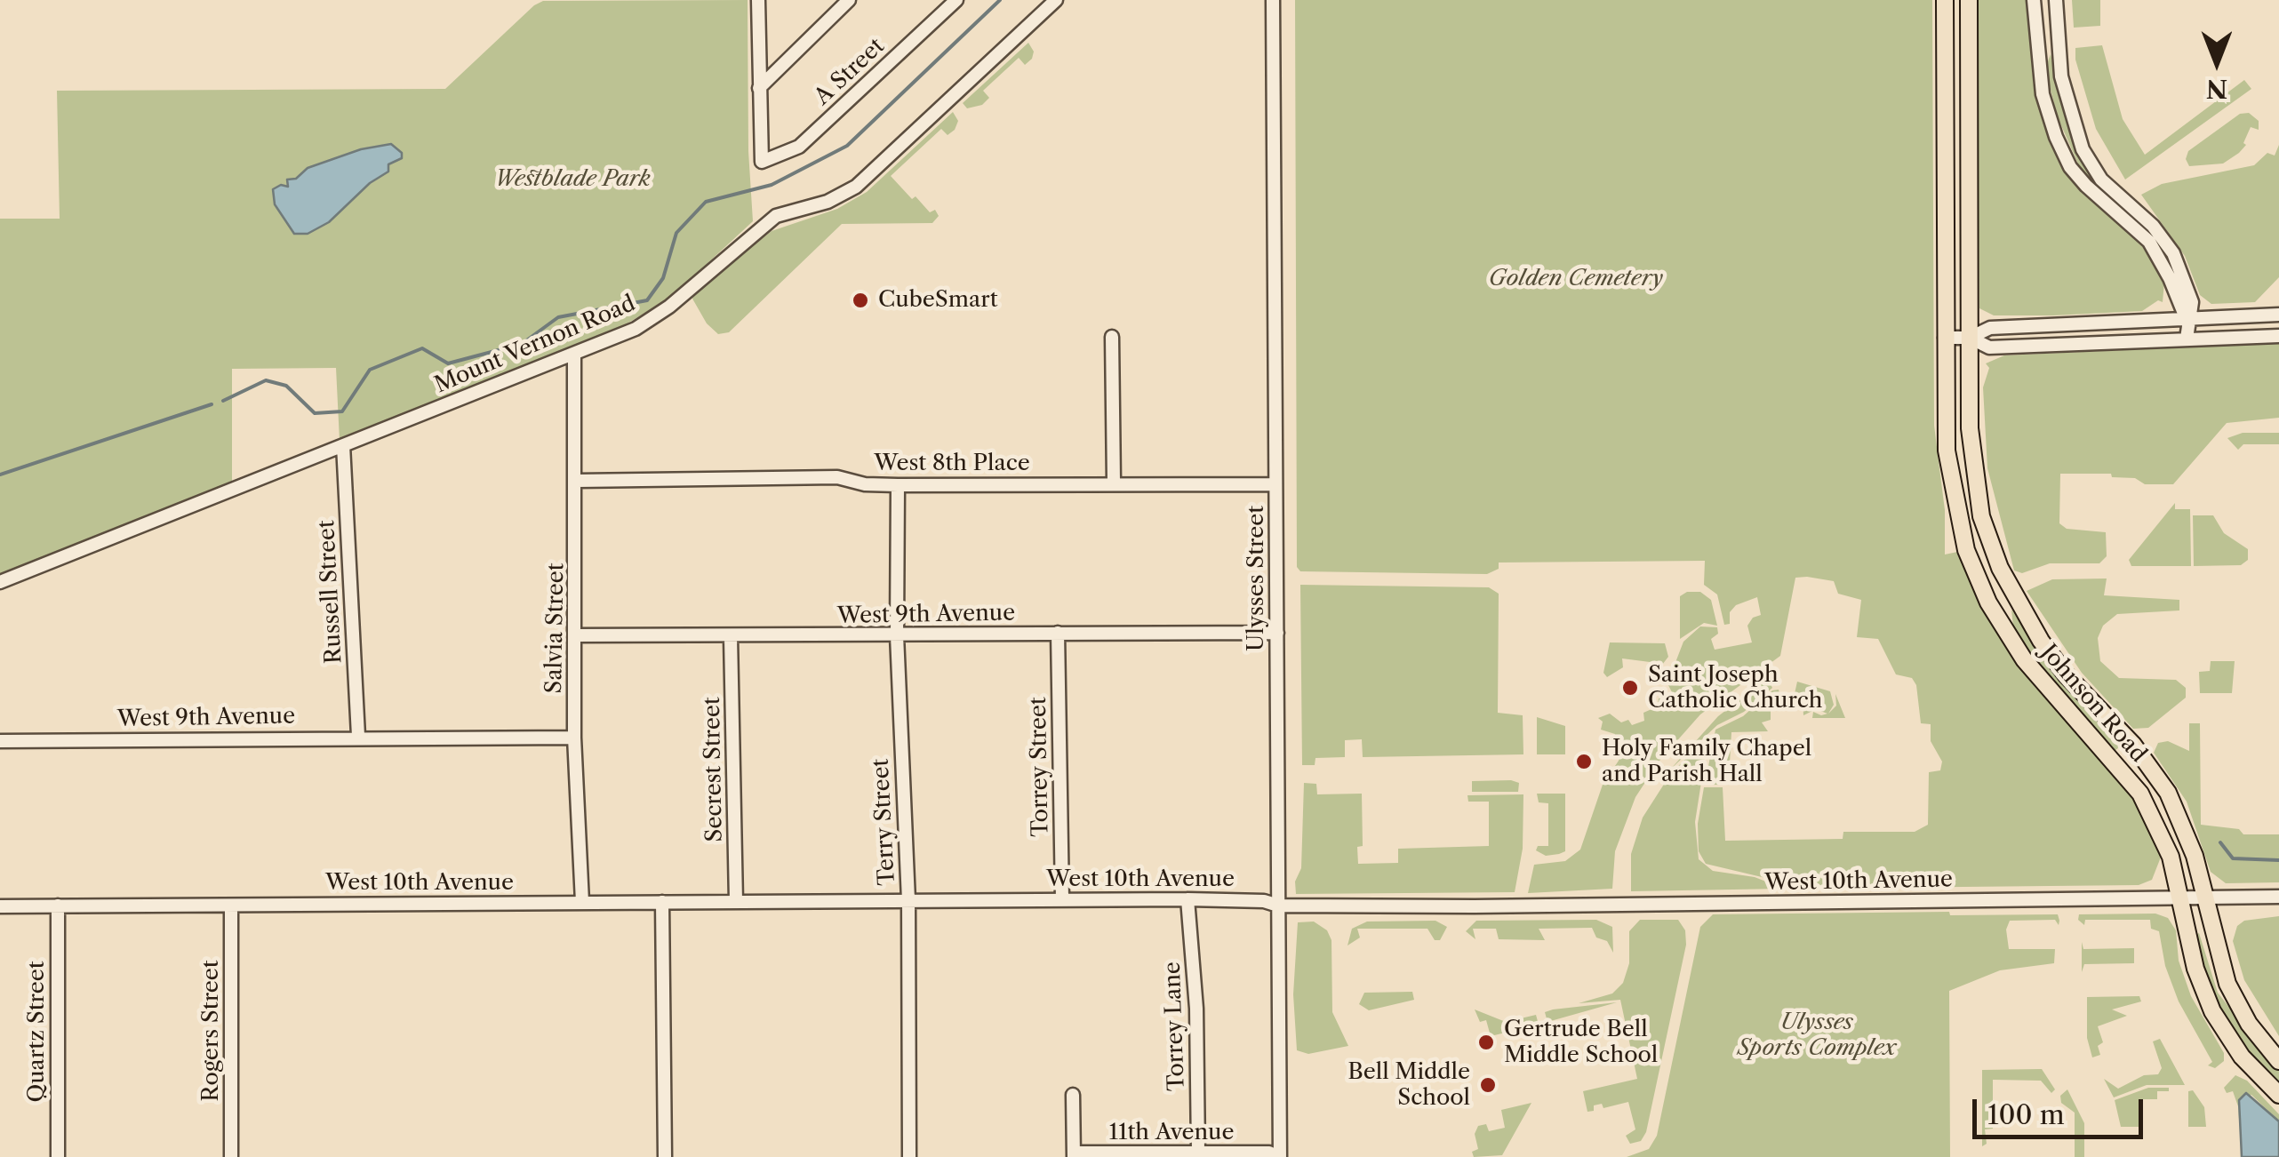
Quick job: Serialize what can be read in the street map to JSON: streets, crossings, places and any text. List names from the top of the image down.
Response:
{
  "streets": {
    "main road": ["Johnson Road"],
    "street": [
      "A Street",
      "Mount Vernon Road",
      "West 8th Place",
      "Ulysses Street",
      "Russell Street",
      "West 9th Avenue",
      "Salvia Street",
      "Torrey Street",
      "Secrest Street",
      "Terry Street",
      "West 10th Avenue",
      "Torrey Lane",
      "Rogers Street",
      "Quartz Street",
      "11th Avenue"
    ]
  },
  "crossings": [
    ["Mount Vernon Road", "Russell Street"],
    ["Mount Vernon Road", "Salvia Street"],
    ["West 8th Place", "Ulysses Street"],
    ["West 8th Place", "Salvia Street"],
    ["West 8th Place", "Terry Street"],
    ["Ulysses Street", "West 9th Avenue"],
    ["Ulysses Street", "West 10th Avenue"],
    ["Ulysses Street", "11th Avenue"],
    ["Russell Street", "West 9th Avenue"],
    ["West 9th Avenue", "Salvia Street"],
    ["West 9th Avenue", "Torrey Street"],
    ["West 9th Avenue", "Secrest Street"],
    ["West 9th Avenue", "Terry Street"],
    ["Salvia Street", "West 10th Avenue"],
    ["Johnson Road", "West 10th Avenue"],
    ["Torrey Street", "West 10th Avenue"],
    ["Secrest Street", "West 10th Avenue"],
    ["Terry Street", "West 10th Avenue"],
    ["West 10th Avenue", "Torrey Lane"],
    ["West 10th Avenue", "Rogers Street"],
    ["West 10th Avenue", "Quartz Street"],
    ["Torrey Lane", "11th Avenue"]
  ],
  "parks": ["Westblade Park", "Golden Cemetery", "Ulysses Sports Complex"],
  "places": [
    "CubeSmart",
    "Saint Joseph Catholic Church",
    "Holy Family Chapel and Parish Hall",
    "Gertrude Bell Middle School",
    "Bell Middle School"
  ],
  "scale_bar": "100 m",
  "north": "bottom"
}
